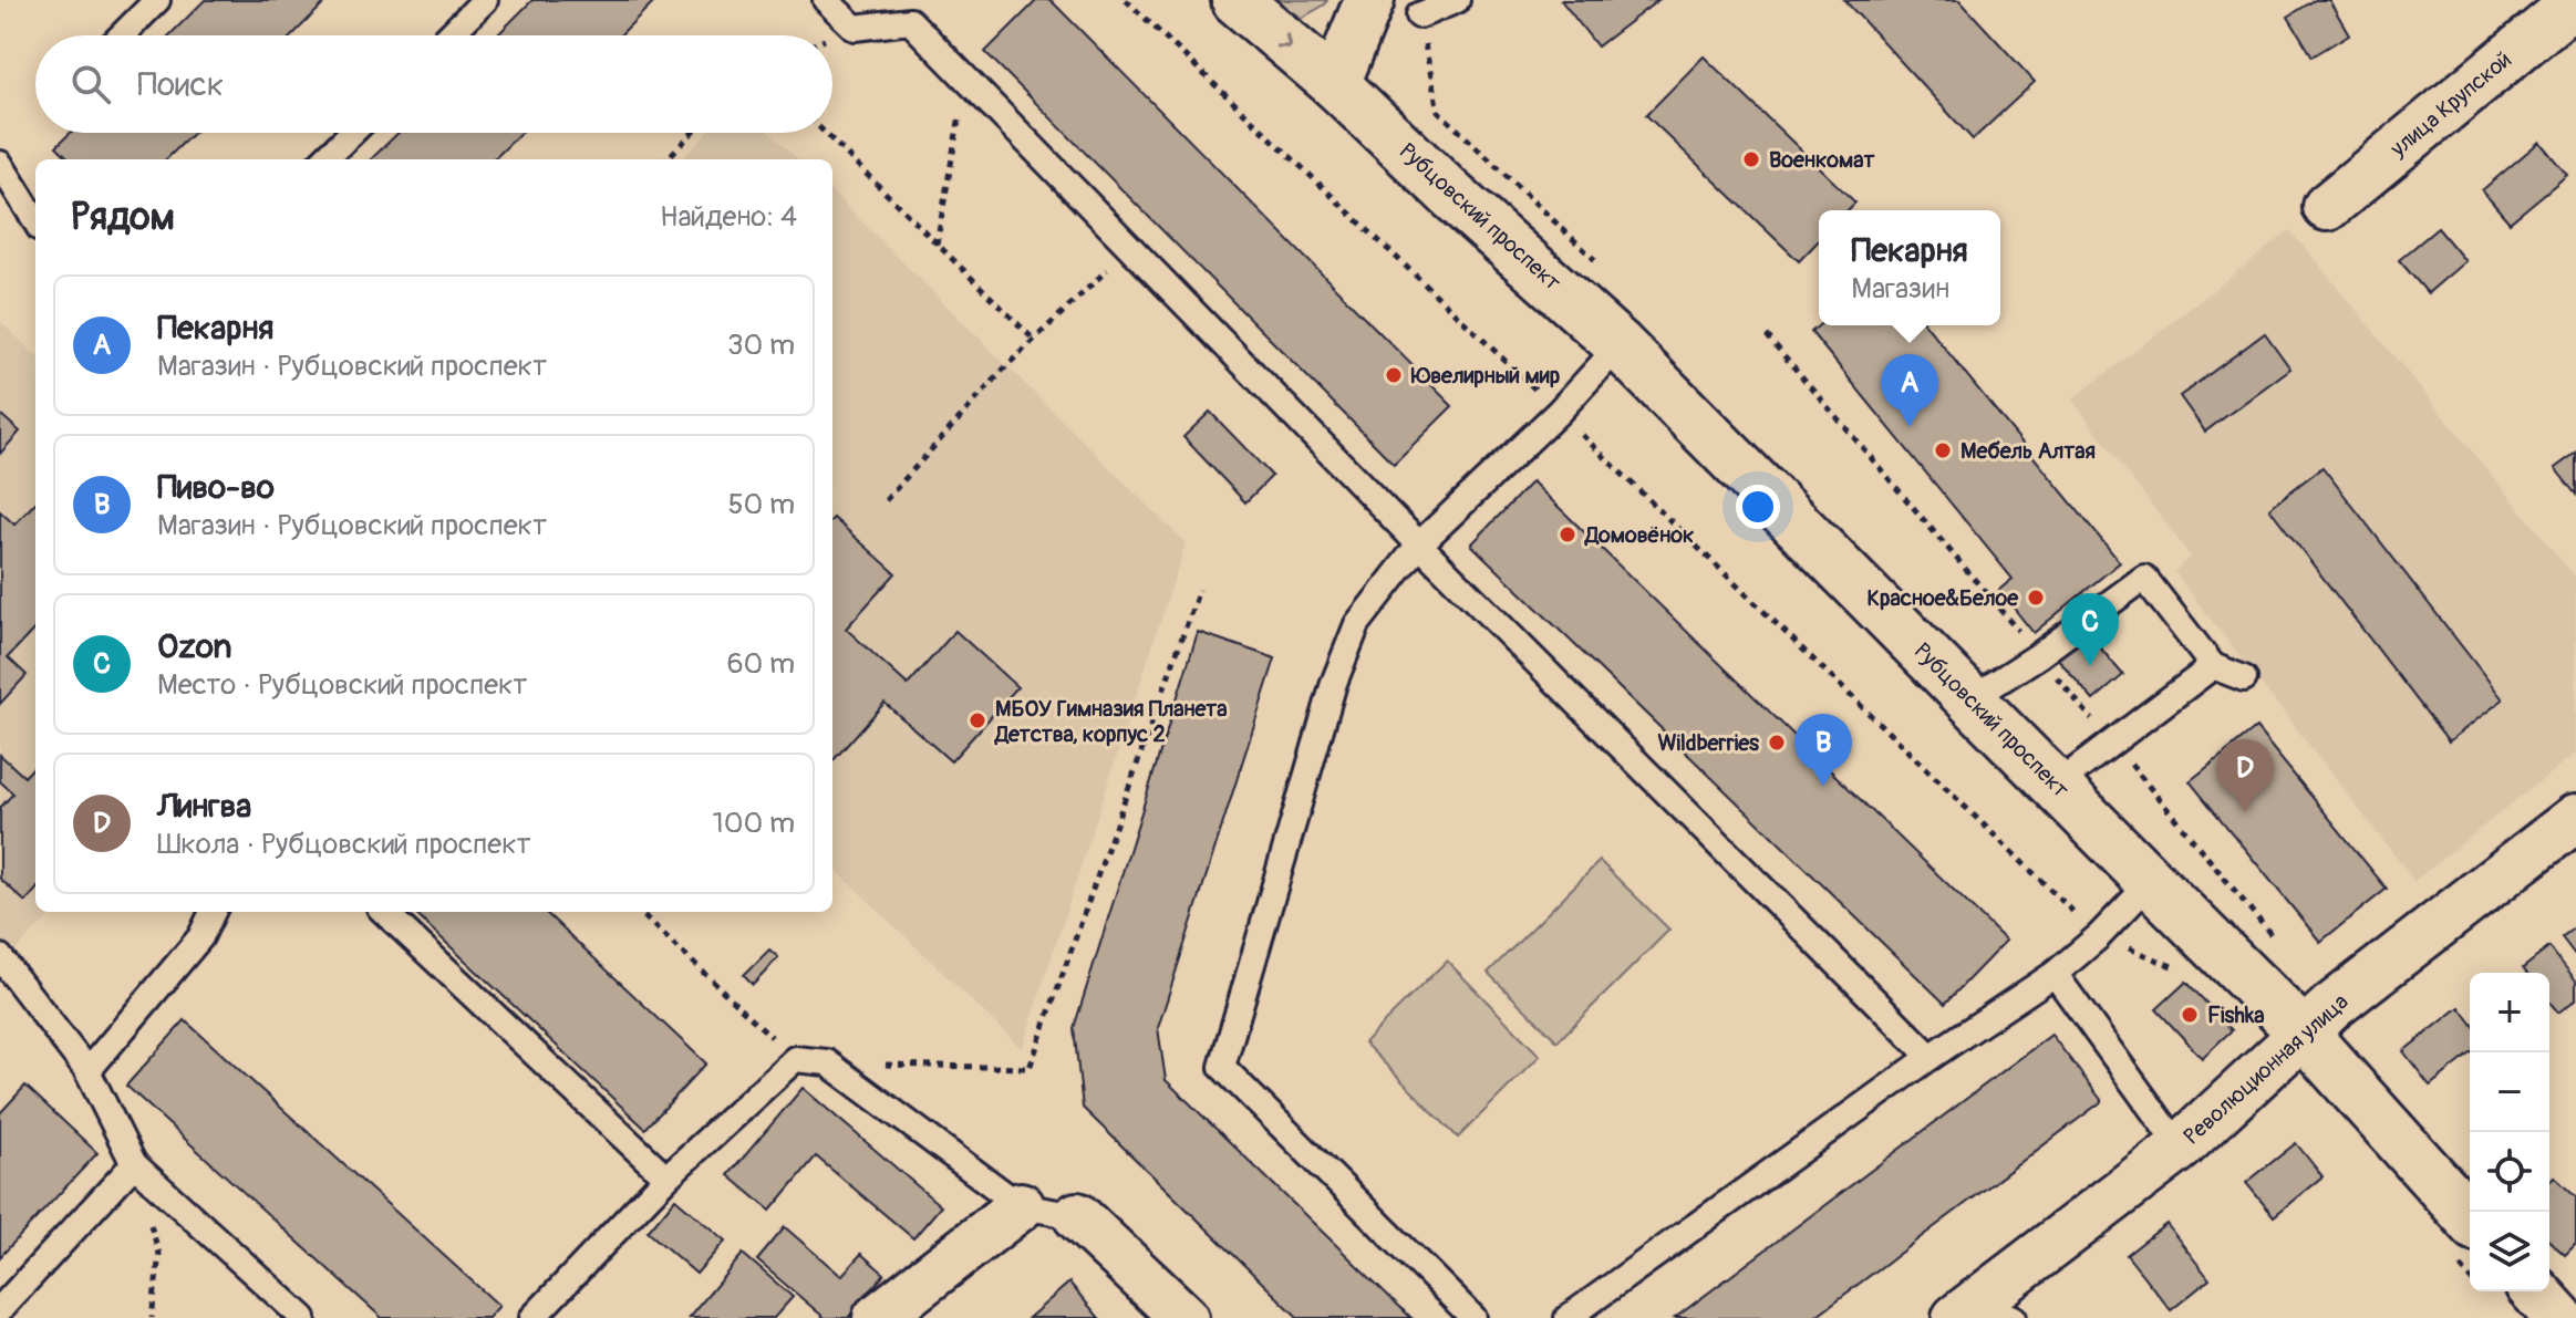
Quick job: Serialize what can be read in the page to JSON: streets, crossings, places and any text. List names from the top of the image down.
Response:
{
  "streets": {
    "street": ["улица Крупской", "Рубцовский проспект", "Революционная улица"]
  },
  "crossings": [
    ["Рубцовский проспект", "Революционная улица"]
  ],
  "places": [
    "Военкомат",
    "Ювелирный мир",
    "Мебель Алтая",
    "Домовёнок",
    "Красное&Белое",
    "МБОУ Гимназия Планета Детства, корпус 2",
    "Wildberries",
    "Fishka"
  ],
  "page": {
    "search": "Поиск",
    "heading": ["Рядом", "Найдено: 4"],
    "popup": ["Пекарня", "Магазин"],
    "list": [
      {
        "mark": "A",
        "name": "Пекарня",
        "note": "Магазин · Рубцовский проспект",
        "value": "30 m"
      },
      {
        "mark": "B",
        "name": "Пиво-во",
        "note": "Магазин · Рубцовский проспект",
        "value": "50 m"
      },
      {
        "mark": "C",
        "name": "Ozon",
        "note": "Место · Рубцовский проспект",
        "value": "60 m"
      },
      {
        "mark": "D",
        "name": "Лингва",
        "note": "Школа · Рубцовский проспект",
        "value": "100 m"
      }
    ],
    "pins": [
      "A",
      "C",
      "B",
      "D"
    ],
    "map_buttons": ["+", "−"]
  }
}
